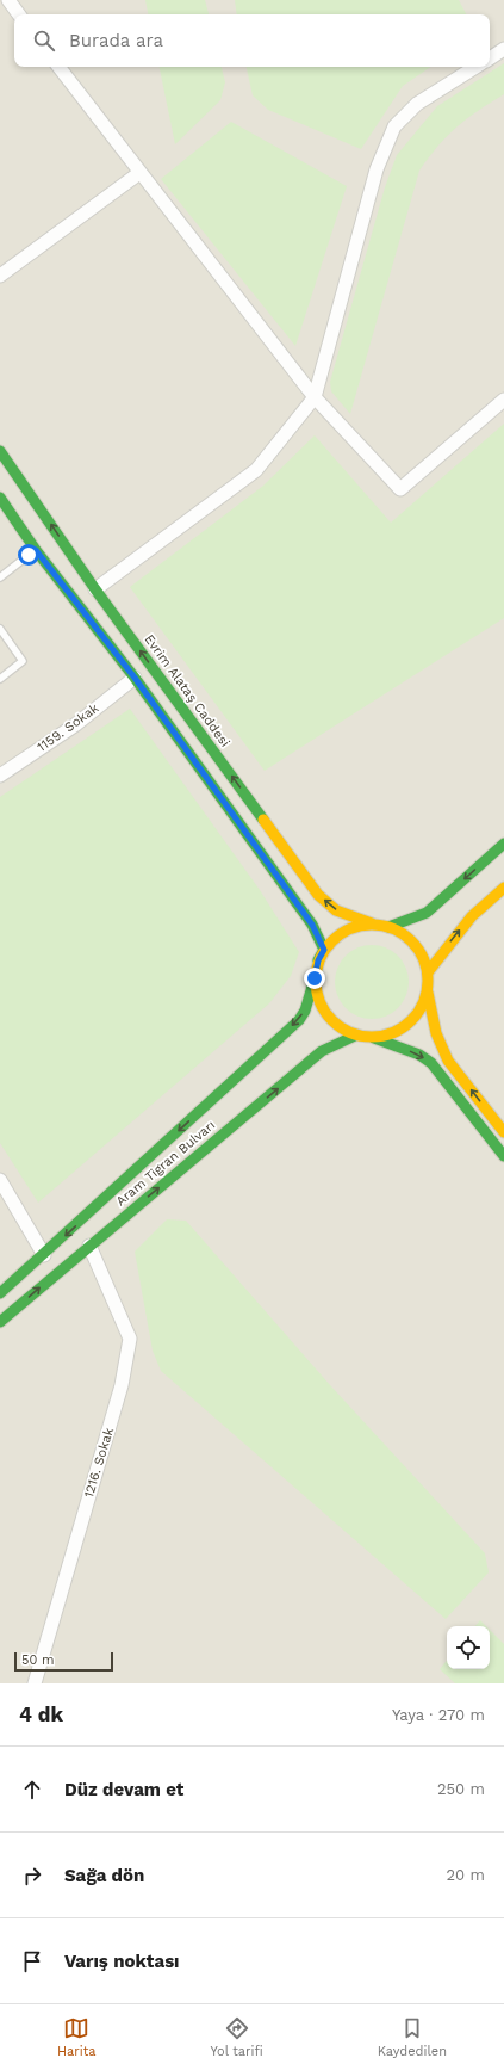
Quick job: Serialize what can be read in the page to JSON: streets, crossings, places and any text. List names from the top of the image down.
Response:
{
  "streets": {
    "main road": ["Evrim Alataş Caddesi", "Aram Tigran Bulvarı"],
    "street": ["1159. Sokak", "1216. Sokak"]
  },
  "crossings": [
    ["Evrim Alataş Caddesi", "Aram Tigran Bulvarı"],
    ["Aram Tigran Bulvarı", "1216. Sokak"]
  ],
  "scale_bar": "50 m",
  "page": {
    "search": "Burada ara",
    "scale": "50 m",
    "heading": ["4 dk", "Yaya · 270 m"],
    "list": [
      ["Düz devam et", "250 m"],
      ["Sağa dön", "20 m"],
      "Varış noktası"
    ],
    "nav": ["Harita", "Yol tarifi", "Kaydedilen"]
  }
}
